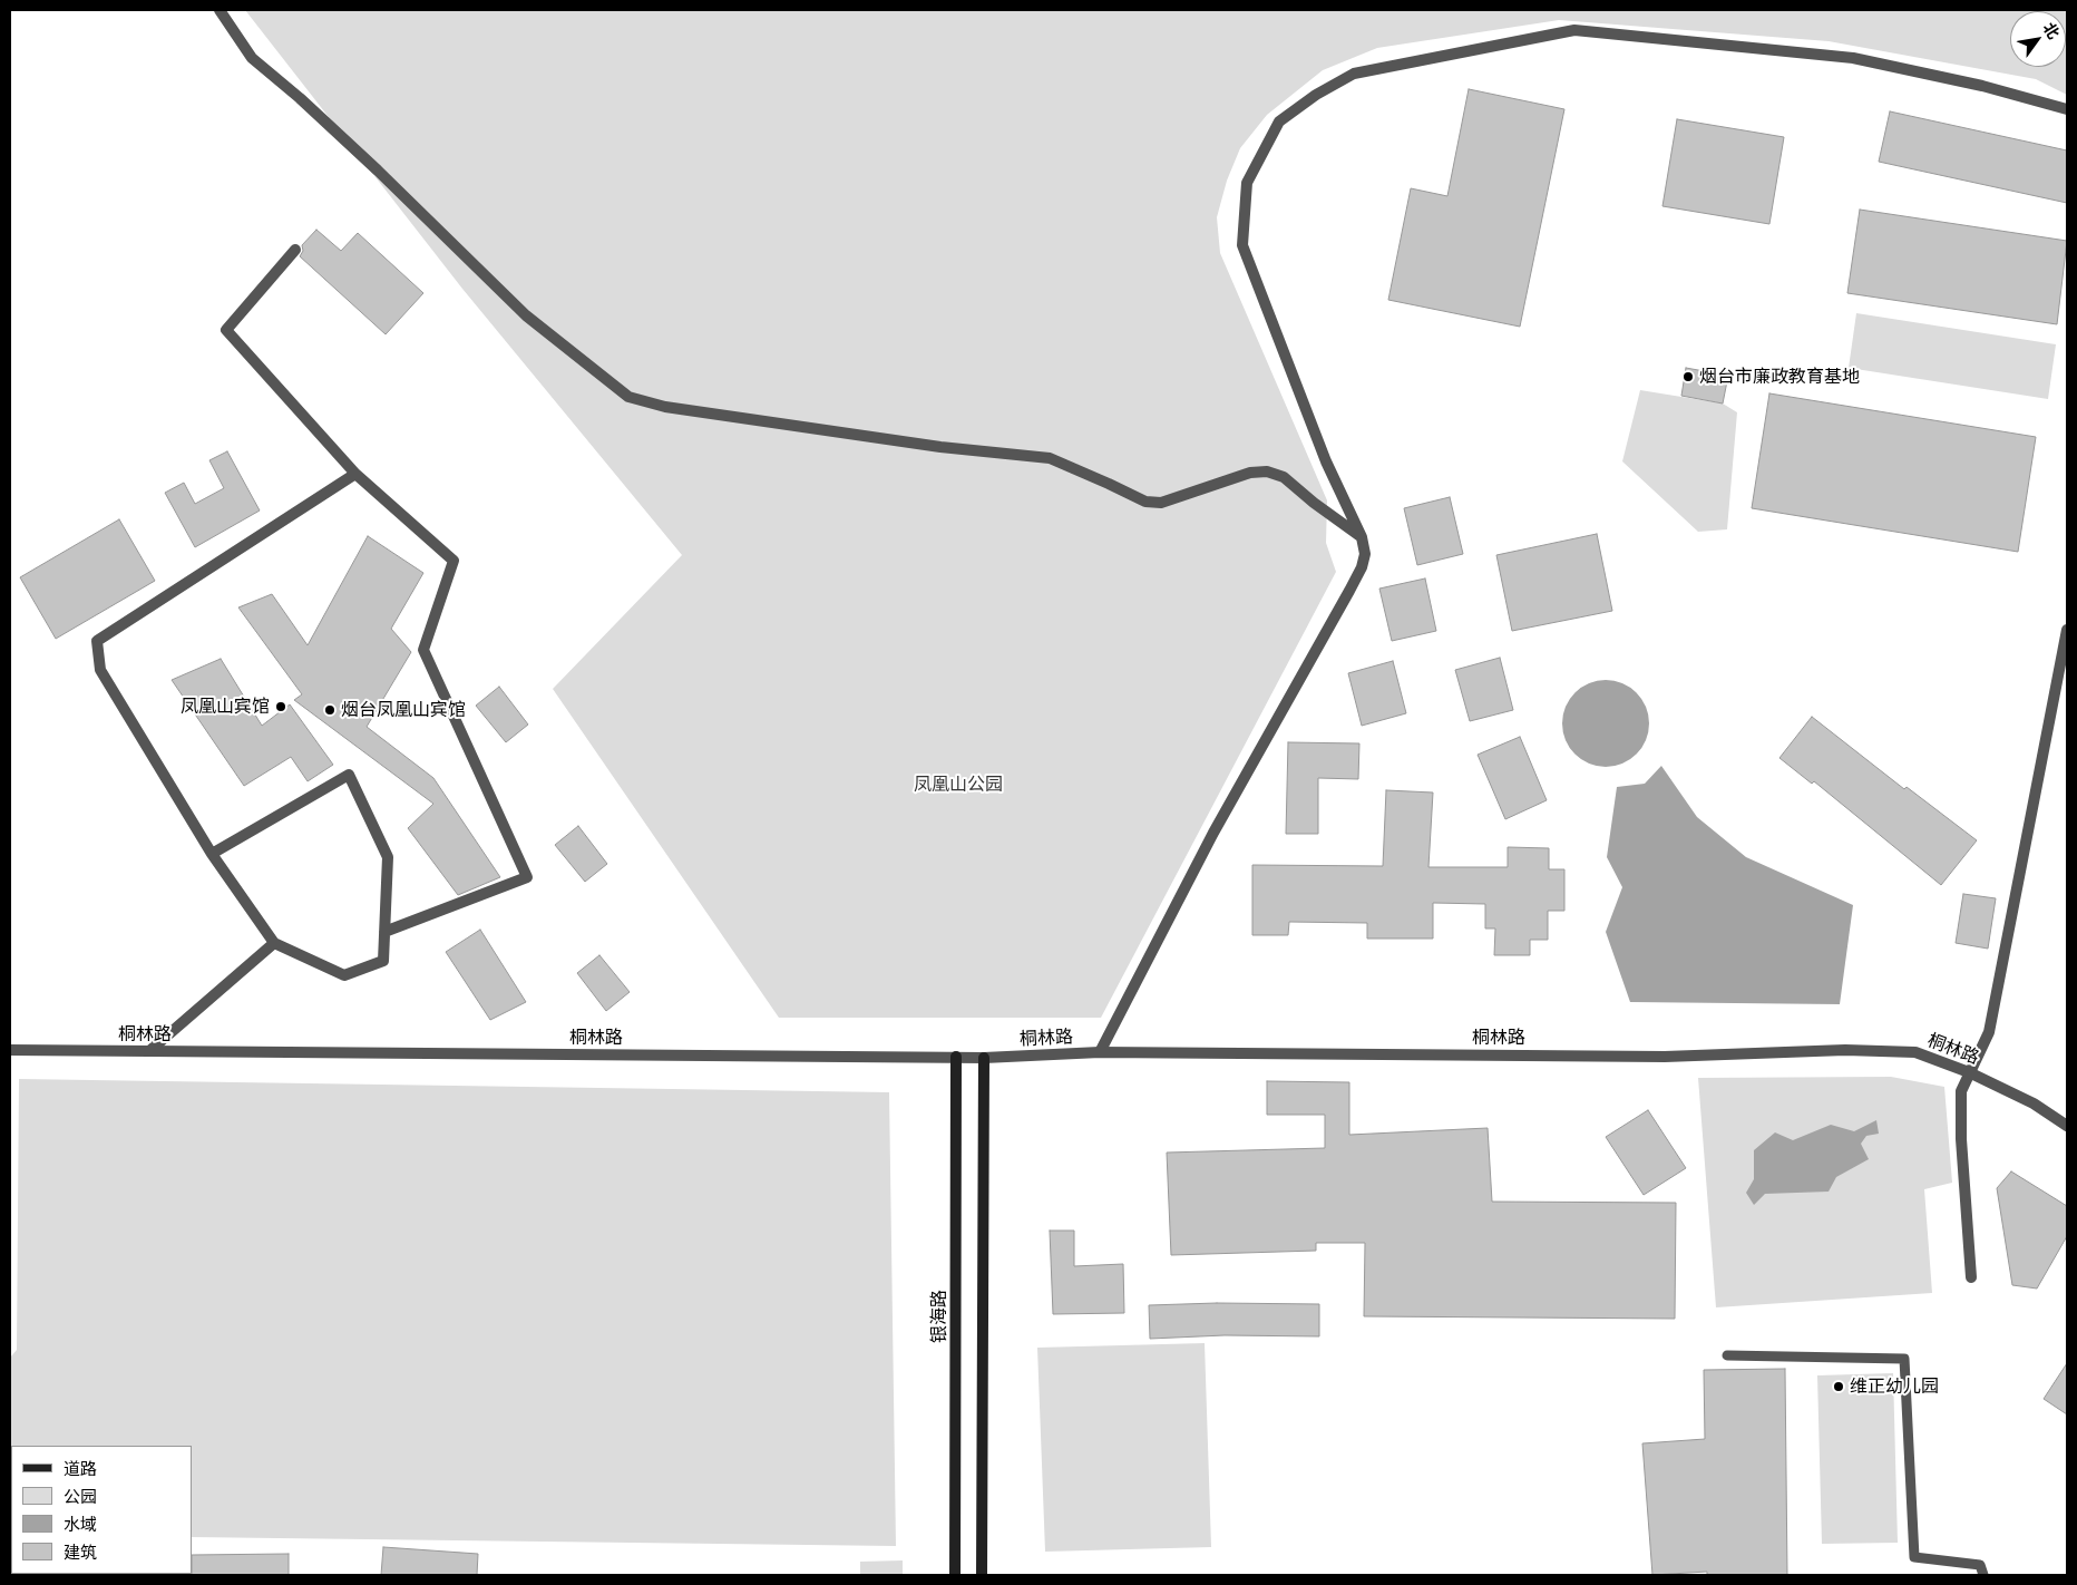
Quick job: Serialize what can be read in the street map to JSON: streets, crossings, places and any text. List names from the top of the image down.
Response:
{
  "streets": {
    "main road": ["银海路"],
    "street": ["桐林路"]
  },
  "crossings": [
    ["桐林路", "银海路"]
  ],
  "parks": ["凤凰山公园"],
  "places": [
    "烟台市廉政教育基地",
    "凤凰山宾馆",
    "烟台凤凰山宾馆",
    "维正幼儿园"
  ],
  "legend": [
    "道路",
    "公园",
    "水域",
    "建筑"
  ],
  "north": "top right"
}
